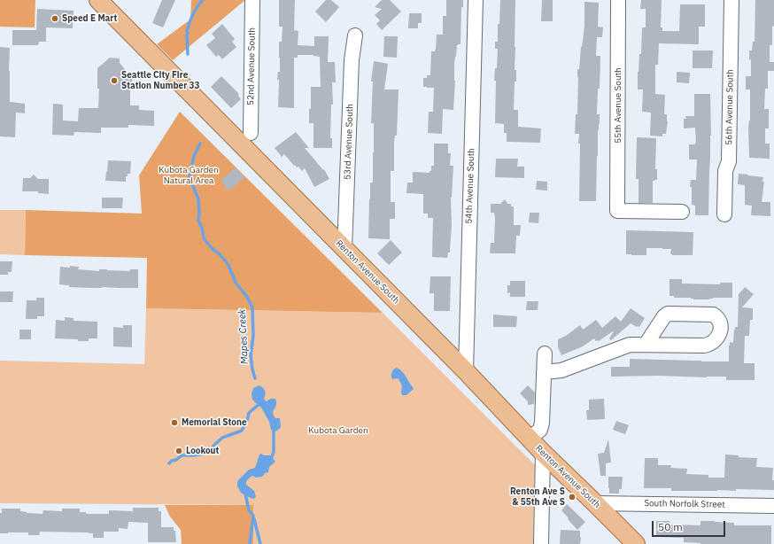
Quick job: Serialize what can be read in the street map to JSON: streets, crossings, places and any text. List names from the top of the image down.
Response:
{
  "streets": {
    "main road": ["Renton Avenue South"],
    "street": [
      "52nd Avenue South",
      "55th Avenue South",
      "56th Avenue South",
      "53rd Avenue South",
      "54th Avenue South",
      "South Norfolk Street"
    ]
  },
  "crossings": [
    ["53rd Avenue South", "Renton Avenue South"],
    ["54th Avenue South", "Renton Avenue South"],
    ["Renton Avenue South", "South Norfolk Street"]
  ],
  "water": ["Mapes Creek"],
  "parks": ["Kubota Garden Natural Area", "Kubota Garden"],
  "places": [
    "Speed E Mart",
    "Seattle City Fire Station Number 33",
    "Memorial Stone",
    "Lookout",
    "Renton Ave S & 55th Ave S"
  ],
  "scale_bar": "50 m"
}
